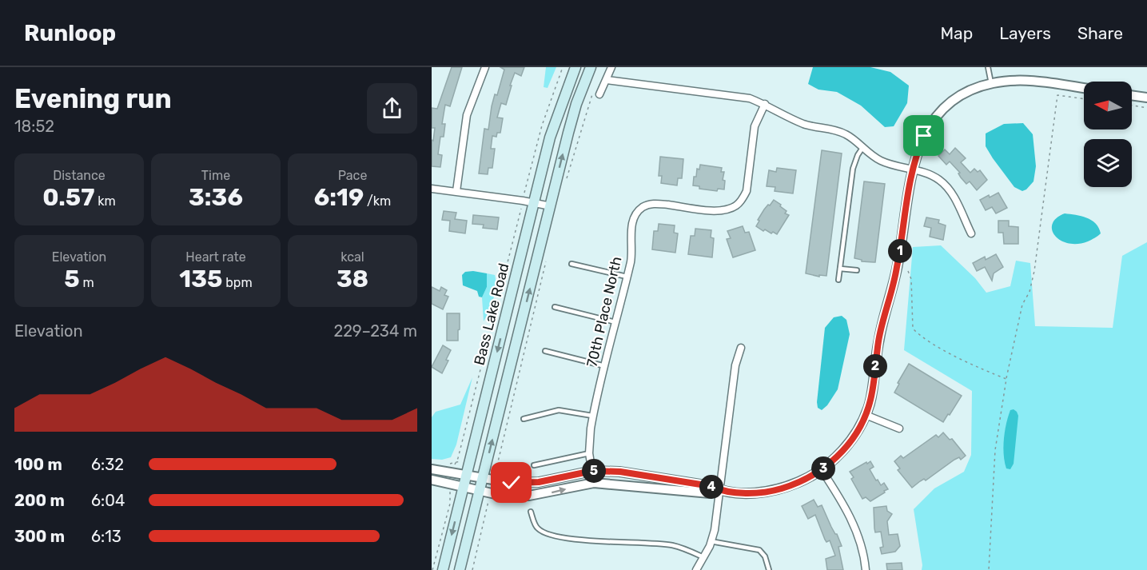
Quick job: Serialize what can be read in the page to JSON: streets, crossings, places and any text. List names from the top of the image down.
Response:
{
  "streets": {
    "main road": ["Bass Lake Road"],
    "street": ["70th Place North"]
  },
  "north": "left",
  "page": {
    "header": "Runloop",
    "nav": ["Map", "Layers", "Share"],
    "heading": ["Evening run", "18:52"],
    "stats": [
      ["Distance", "0.57 km"],
      ["Time", "3:36"],
      ["Pace", "6:19 /km"],
      ["Elevation", "5 m"],
      ["Heart rate", "135 bpm"],
      ["kcal", "38"]
    ],
    "pins": [
      "1",
      "2",
      "3",
      "5",
      "4"
    ],
    "chart": ["Elevation", "229–234 m"],
    "list": [
      {
        "name": "100 m",
        "note": "6:32"
      },
      {
        "name": "200 m",
        "note": "6:04"
      },
      {
        "name": "300 m",
        "note": "6:13"
      }
    ]
  }
}
